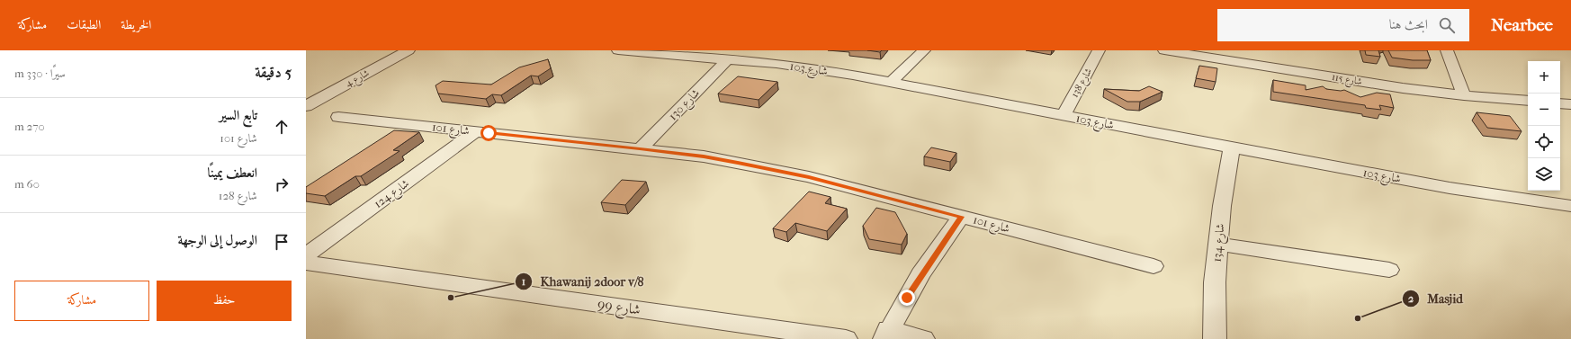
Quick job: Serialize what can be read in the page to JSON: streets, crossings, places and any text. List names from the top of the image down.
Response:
{
  "streets": {
    "street": [
      "شارع 103",
      "شارع 4",
      "شارع 115",
      "شارع 138",
      "شارع 130",
      "شارع 101",
      "شارع 124",
      "شارع 134",
      "شارع 99"
    ]
  },
  "crossings": [
    ["شارع 103", "شارع 138"],
    ["شارع 103", "شارع 130"],
    ["شارع 103", "شارع 134"],
    ["شارع 130", "شارع 101"],
    ["شارع 101", "شارع 124"]
  ],
  "places": ["Khawanij 2door v/8", "Masjid"],
  "page": {
    "header": "Nearbee",
    "search": "ابحث هنا",
    "nav": ["الخريطة", "الطبقات", "مشاركة"],
    "heading": ["5 دقيقة", "سيرًا · 330 m"],
    "map_buttons": ["+", "−"],
    "list": [
      ["تابع السير", "شارع 101", "270 m"],
      ["انعطف يمينًا", "شارع 128", "60 m"],
      "الوصول إلى الوجهة"
    ],
    "buttons": ["حفظ", "مشاركة"]
  }
}
